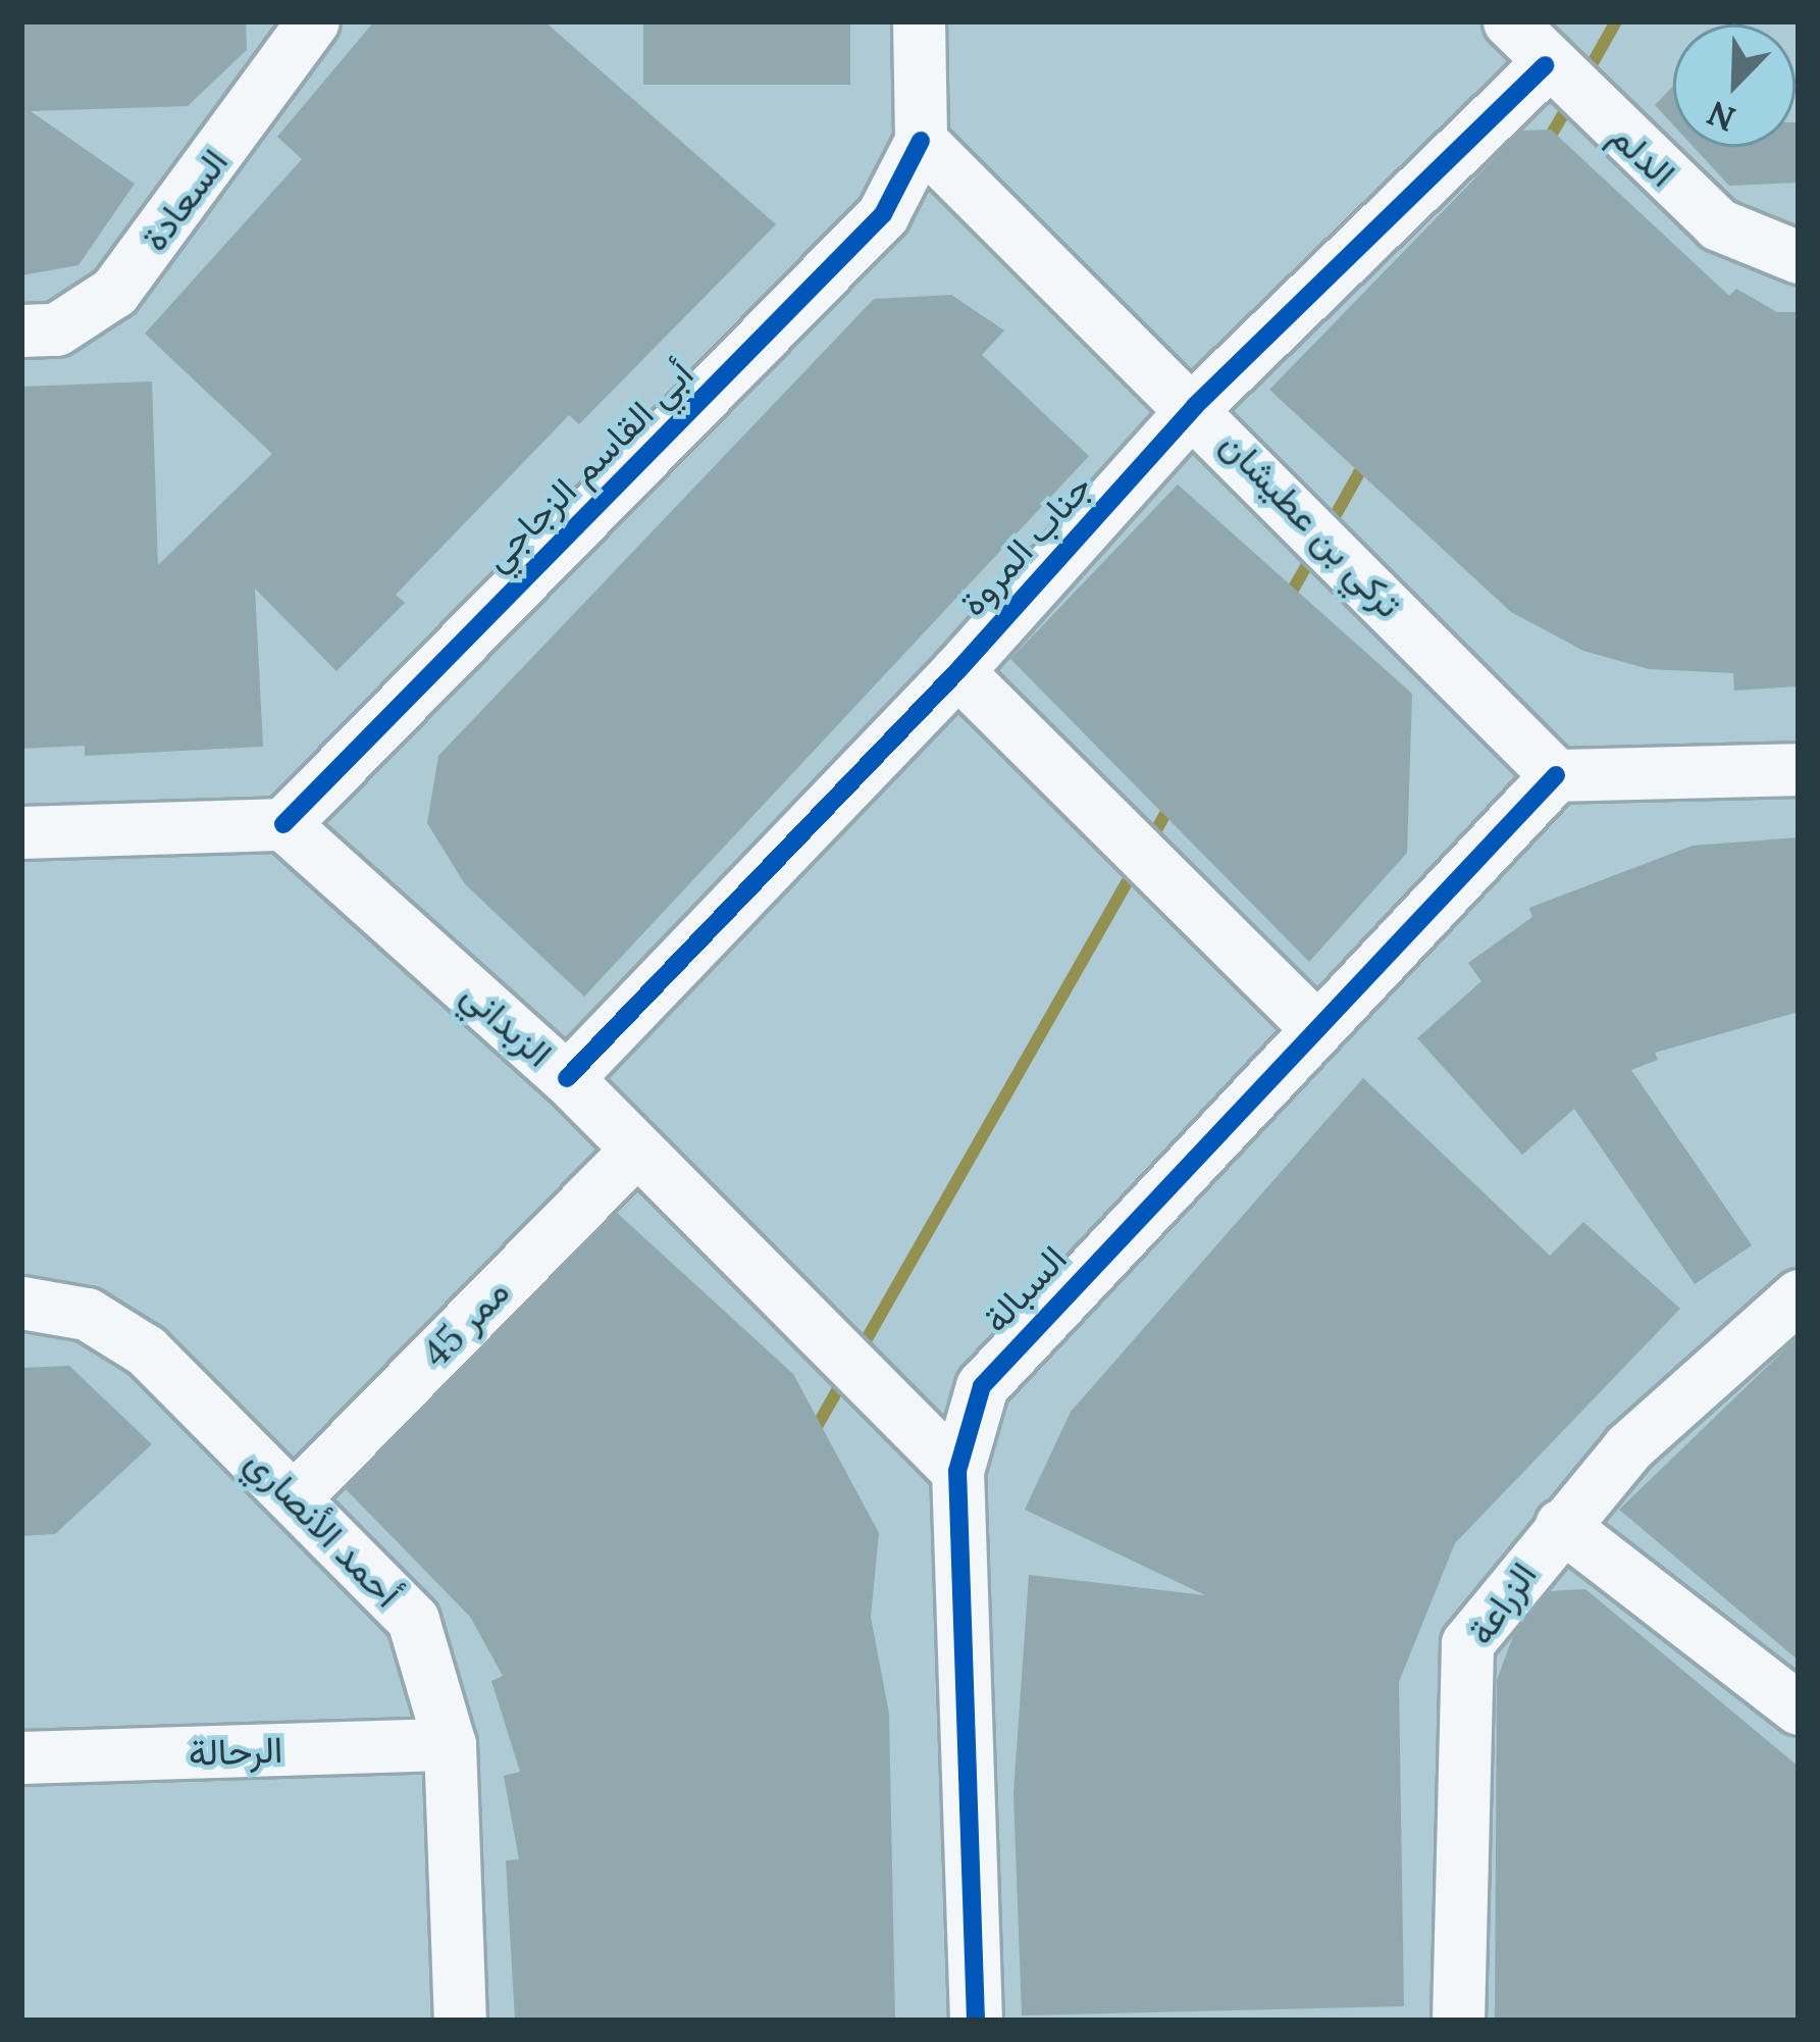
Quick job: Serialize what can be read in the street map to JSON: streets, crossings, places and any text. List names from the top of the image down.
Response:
{
  "streets": {
    "street": [
      "الدلم",
      "السعادة",
      "أبي القاسم الزجاجي",
      "تركي بن عطيشان",
      "جناب المروة",
      "الزبداني",
      "السبالة",
      "ممر 45",
      "أحمد الأنصاري",
      "الزراعة",
      "الرحالة"
    ]
  },
  "crossings": [
    ["الدلم", "جناب المروة"],
    ["أبي القاسم الزجاجي", "تركي بن عطيشان"],
    ["أبي القاسم الزجاجي", "الزبداني"],
    ["تركي بن عطيشان", "جناب المروة"],
    ["تركي بن عطيشان", "السبالة"],
    ["جناب المروة", "الزبداني"],
    ["الزبداني", "السبالة"],
    ["الزبداني", "ممر 45"],
    ["ممر 45", "أحمد الأنصاري"],
    ["أحمد الأنصاري", "الرحالة"]
  ],
  "north": "bottom left"
}
